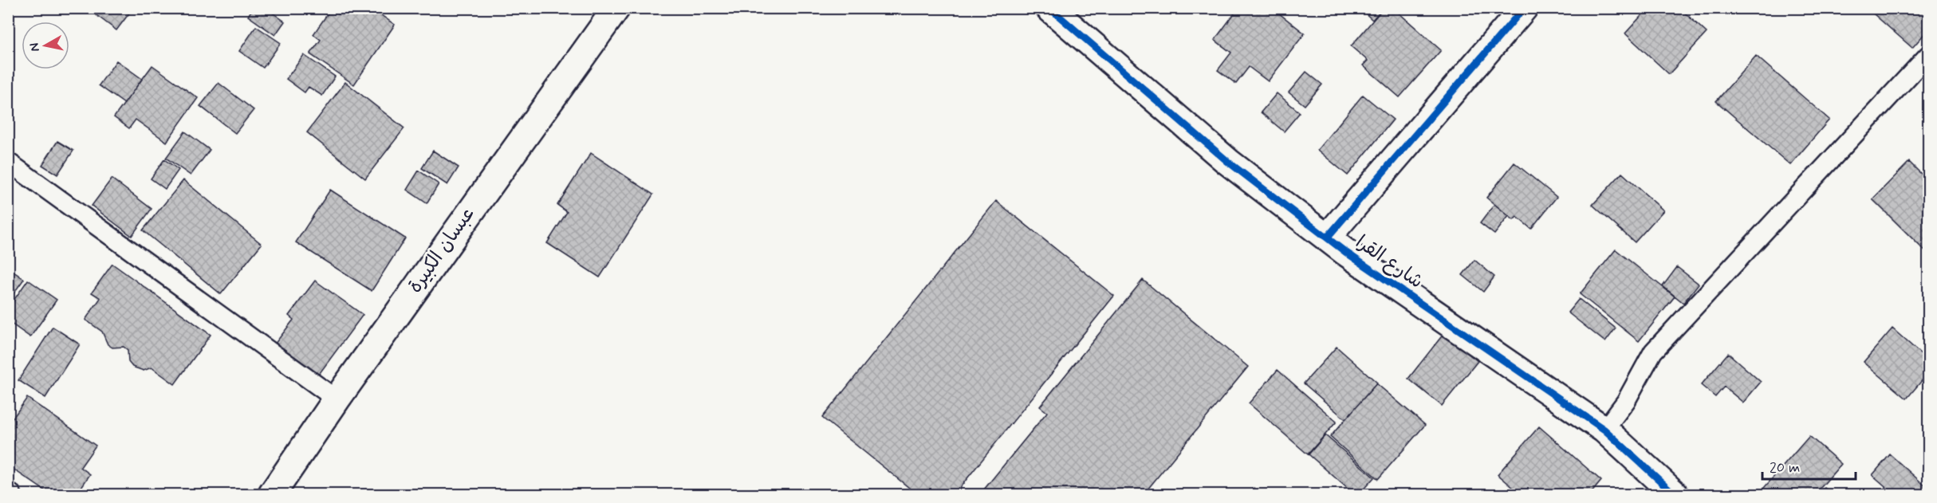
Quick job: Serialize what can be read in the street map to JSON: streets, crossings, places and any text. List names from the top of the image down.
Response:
{
  "streets": {
    "street": ["عبسان الكبيرة", "شارع القرا"]
  },
  "scale_bar": "20 m",
  "north": "left"
}
